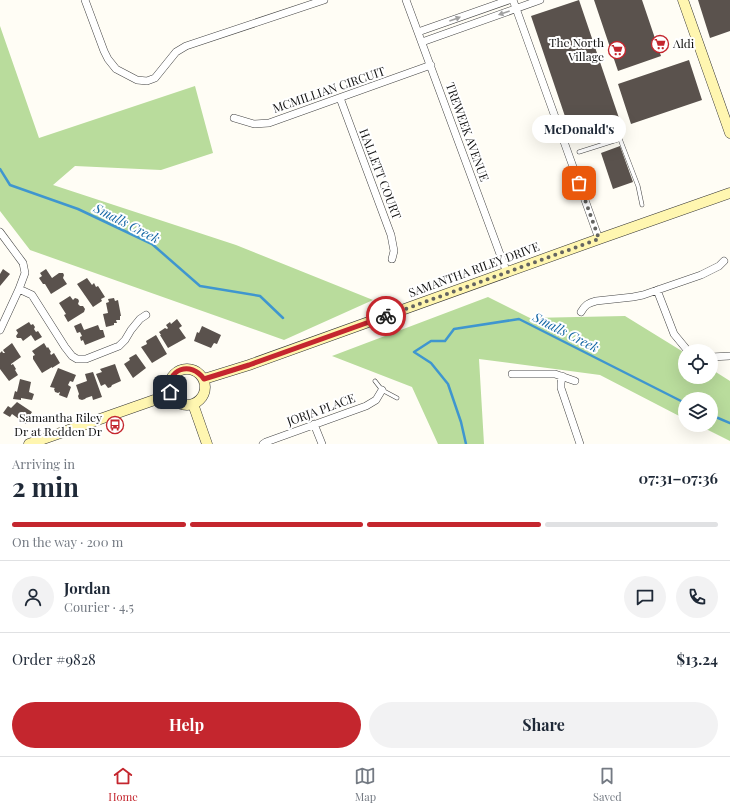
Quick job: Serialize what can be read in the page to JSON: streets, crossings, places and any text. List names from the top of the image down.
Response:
{
  "streets": {
    "main road": ["SAMANTHA RILEY DRIVE"],
    "street": [
      "MCMILLIAN CIRCUIT",
      "TREWEEK AVENUE",
      "HALLETT COURT",
      "JORJA PLACE"
    ]
  },
  "crossings": [
    ["MCMILLIAN CIRCUIT", "TREWEEK AVENUE"],
    ["MCMILLIAN CIRCUIT", "HALLETT COURT"],
    ["TREWEEK AVENUE", "SAMANTHA RILEY DRIVE"]
  ],
  "water": ["Smalls Creek"],
  "places": {
    "supermarket": ["Aldi", "The North Village"],
    "other": ["McDonald's"],
    "bus stop": ["Samantha Riley Dr at Redden Dr"]
  },
  "page": {
    "bubble": "McDonald's",
    "heading": ["2 min", "Arriving in", "07:31–07:36"],
    "panel": [
      "Jordan",
      "Courier · 4.5",
      "Order #9828",
      "$13.24"
    ],
    "bar": "On the way · 200 m",
    "buttons": ["Help", "Share"],
    "tabs": ["Home", "Map", "Saved"]
  }
}
